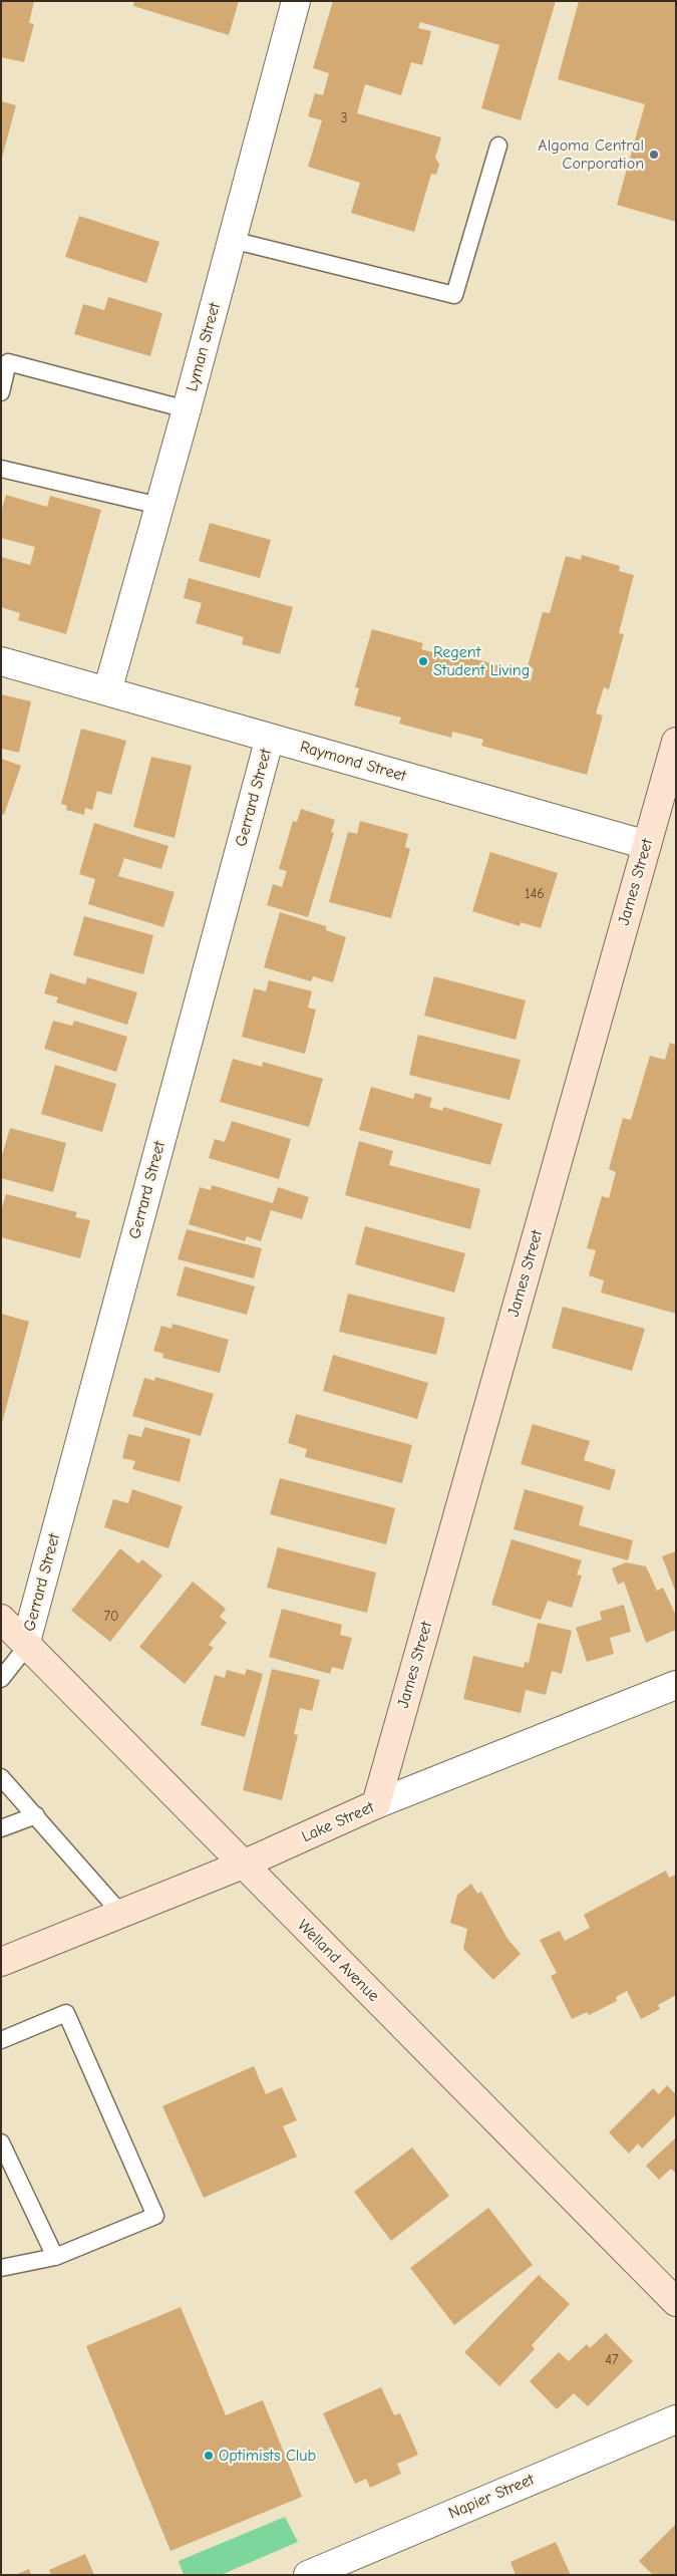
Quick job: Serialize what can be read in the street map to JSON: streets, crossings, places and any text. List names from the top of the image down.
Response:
{
  "streets": {
    "main road": ["James Street", "Lake Street", "Welland Avenue"],
    "street": [
      "Lyman Street",
      "Raymond Street",
      "Gerrard Street",
      "Napier Street"
    ]
  },
  "crossings": [
    ["Lyman Street", "Raymond Street"],
    ["Raymond Street", "Gerrard Street"],
    ["Raymond Street", "James Street"],
    ["Gerrard Street", "Welland Avenue"],
    ["James Street", "Lake Street"],
    ["Lake Street", "Welland Avenue"]
  ],
  "places": ["Algoma Central Corporation", "Regent Student Living", "Optimists Club"],
  "house_numbers": [
    "3",
    "146",
    "70",
    "47"
  ]
}
